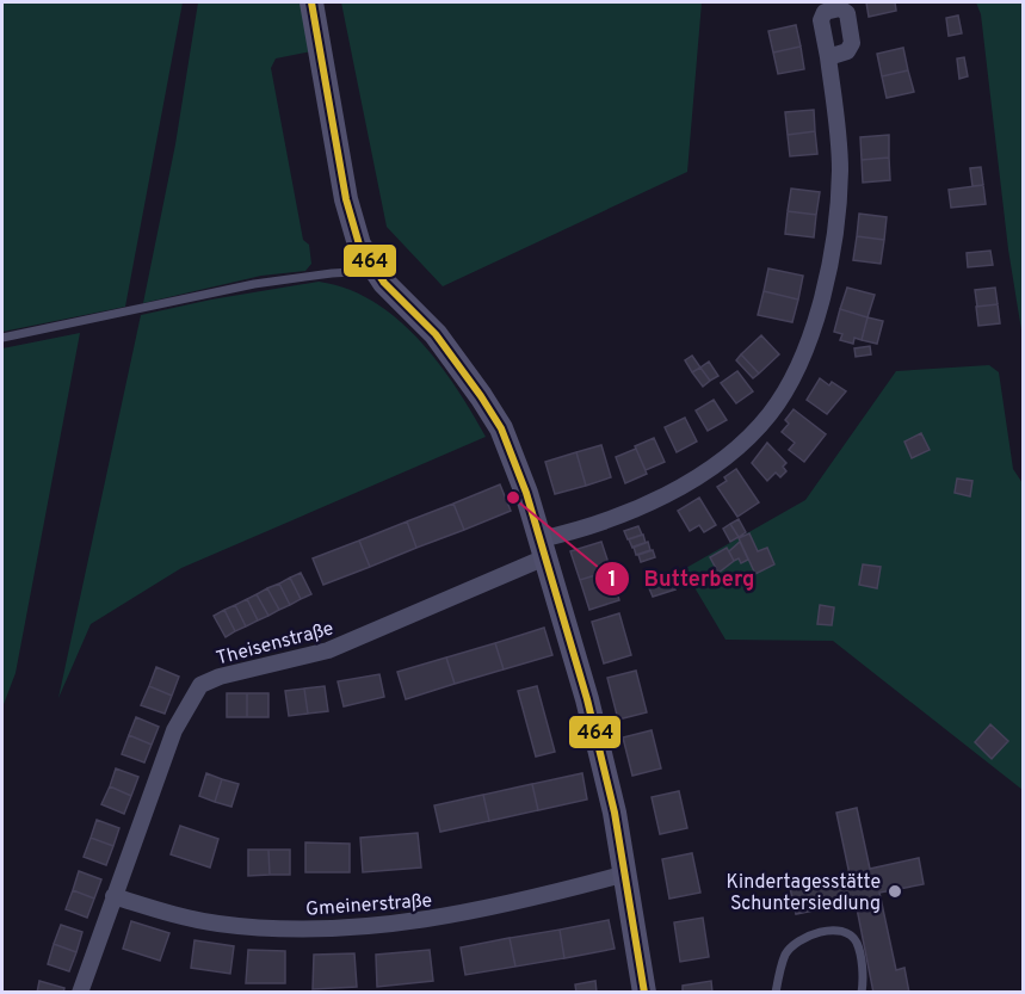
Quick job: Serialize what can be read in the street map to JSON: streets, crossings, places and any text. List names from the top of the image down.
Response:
{
  "streets": {
    "street": ["Theisenstraße", "Gmeinerstraße"]
  },
  "crossings": [
    ["Theisenstraße", "Gmeinerstraße"]
  ],
  "places": ["Butterberg", "Kindertagesstätte Schuntersiedlung"],
  "lines": ["transit line 464"]
}
